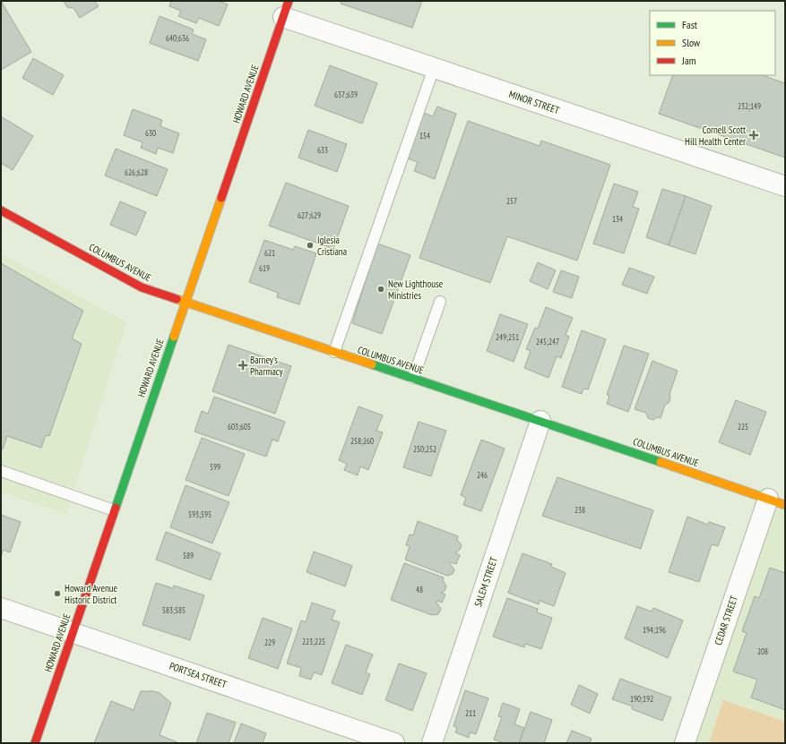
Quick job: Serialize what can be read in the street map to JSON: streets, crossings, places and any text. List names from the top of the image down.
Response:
{
  "streets": {
    "main road": ["HOWARD AVENUE", "COLUMBUS AVENUE"],
    "street": [
      "MINOR STREET",
      "SALEM STREET",
      "CEDAR STREET",
      "PORTSEA STREET"
    ]
  },
  "crossings": [
    ["HOWARD AVENUE", "MINOR STREET"],
    ["HOWARD AVENUE", "COLUMBUS AVENUE"],
    ["HOWARD AVENUE", "PORTSEA STREET"],
    ["COLUMBUS AVENUE", "SALEM STREET"],
    ["COLUMBUS AVENUE", "CEDAR STREET"]
  ],
  "places": {
    "health": ["Cornell Scott Hill Health Center", "Barney's Pharmacy"],
    "other": ["Iglesia Cristiana", "New Lighthouse Ministries", "Howard Avenue Historic District"]
  },
  "house_numbers": [
    "640;636",
    "637;639",
    "232;149",
    "630",
    "154",
    "633",
    "626;628",
    "257",
    "627;629",
    "134",
    "621",
    "619",
    "249;251",
    "245;247",
    "603;605",
    "225",
    "258;260",
    "250;252",
    "599",
    "246",
    "238",
    "593;595",
    "589",
    "48",
    "583;585",
    "194;196",
    "223;225",
    "229",
    "208",
    "190;192",
    "211"
  ],
  "legend": ["Fast", "Slow", "Jam"]
}
